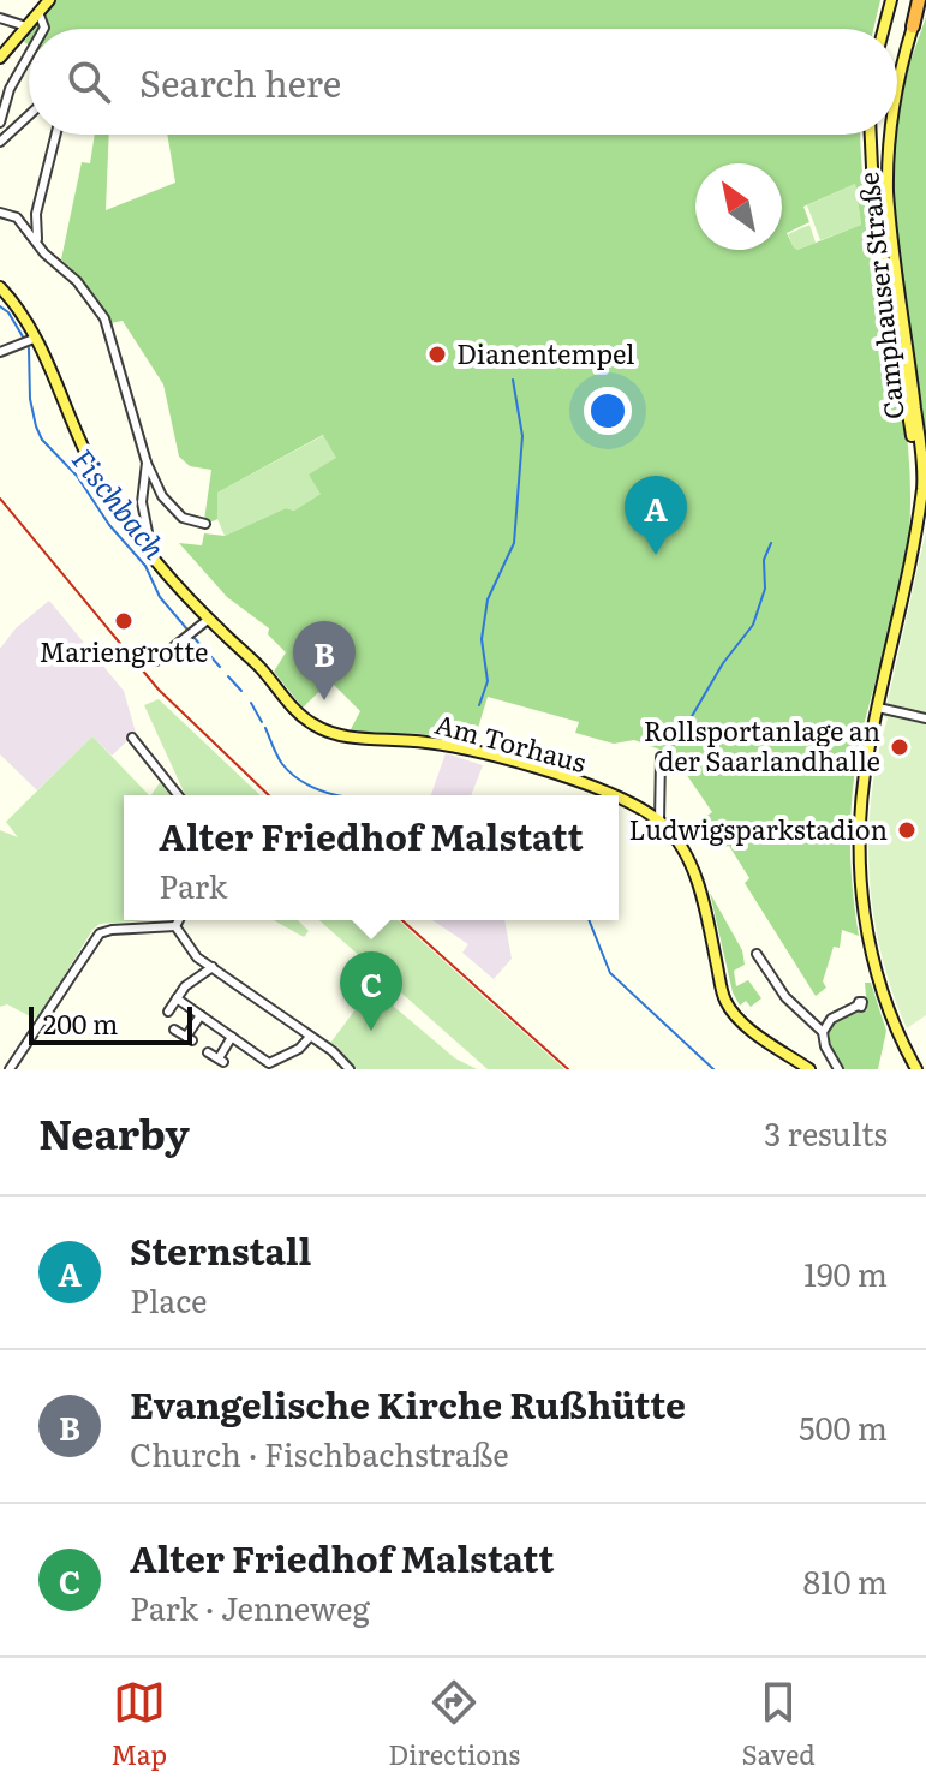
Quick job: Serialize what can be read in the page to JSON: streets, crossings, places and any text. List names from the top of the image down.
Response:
{
  "streets": {
    "main road": ["Camphauser Straße", "Am Torhaus"]
  },
  "water": ["Fischbach"],
  "places": [
    "Dianentempel",
    "Mariengrotte",
    "Rollsportanlage an der Saarlandhalle",
    "Ludwigsparkstadion"
  ],
  "scale_bar": "200 m",
  "north": "top left",
  "page": {
    "search": "Search here",
    "pins": ["A", "B", "C"],
    "popup": ["Alter Friedhof Malstatt", "Park"],
    "scale": "200 m",
    "heading": ["Nearby", "3 results"],
    "list": [
      {
        "mark": "A",
        "name": "Sternstall",
        "note": "Place",
        "value": "190 m"
      },
      {
        "mark": "B",
        "name": "Evangelische Kirche Rußhütte",
        "note": "Church · Fischbachstraße",
        "value": "500 m"
      },
      {
        "mark": "C",
        "name": "Alter Friedhof Malstatt",
        "note": "Park · Jenneweg",
        "value": "810 m"
      }
    ],
    "nav": ["Map", "Directions", "Saved"]
  }
}
